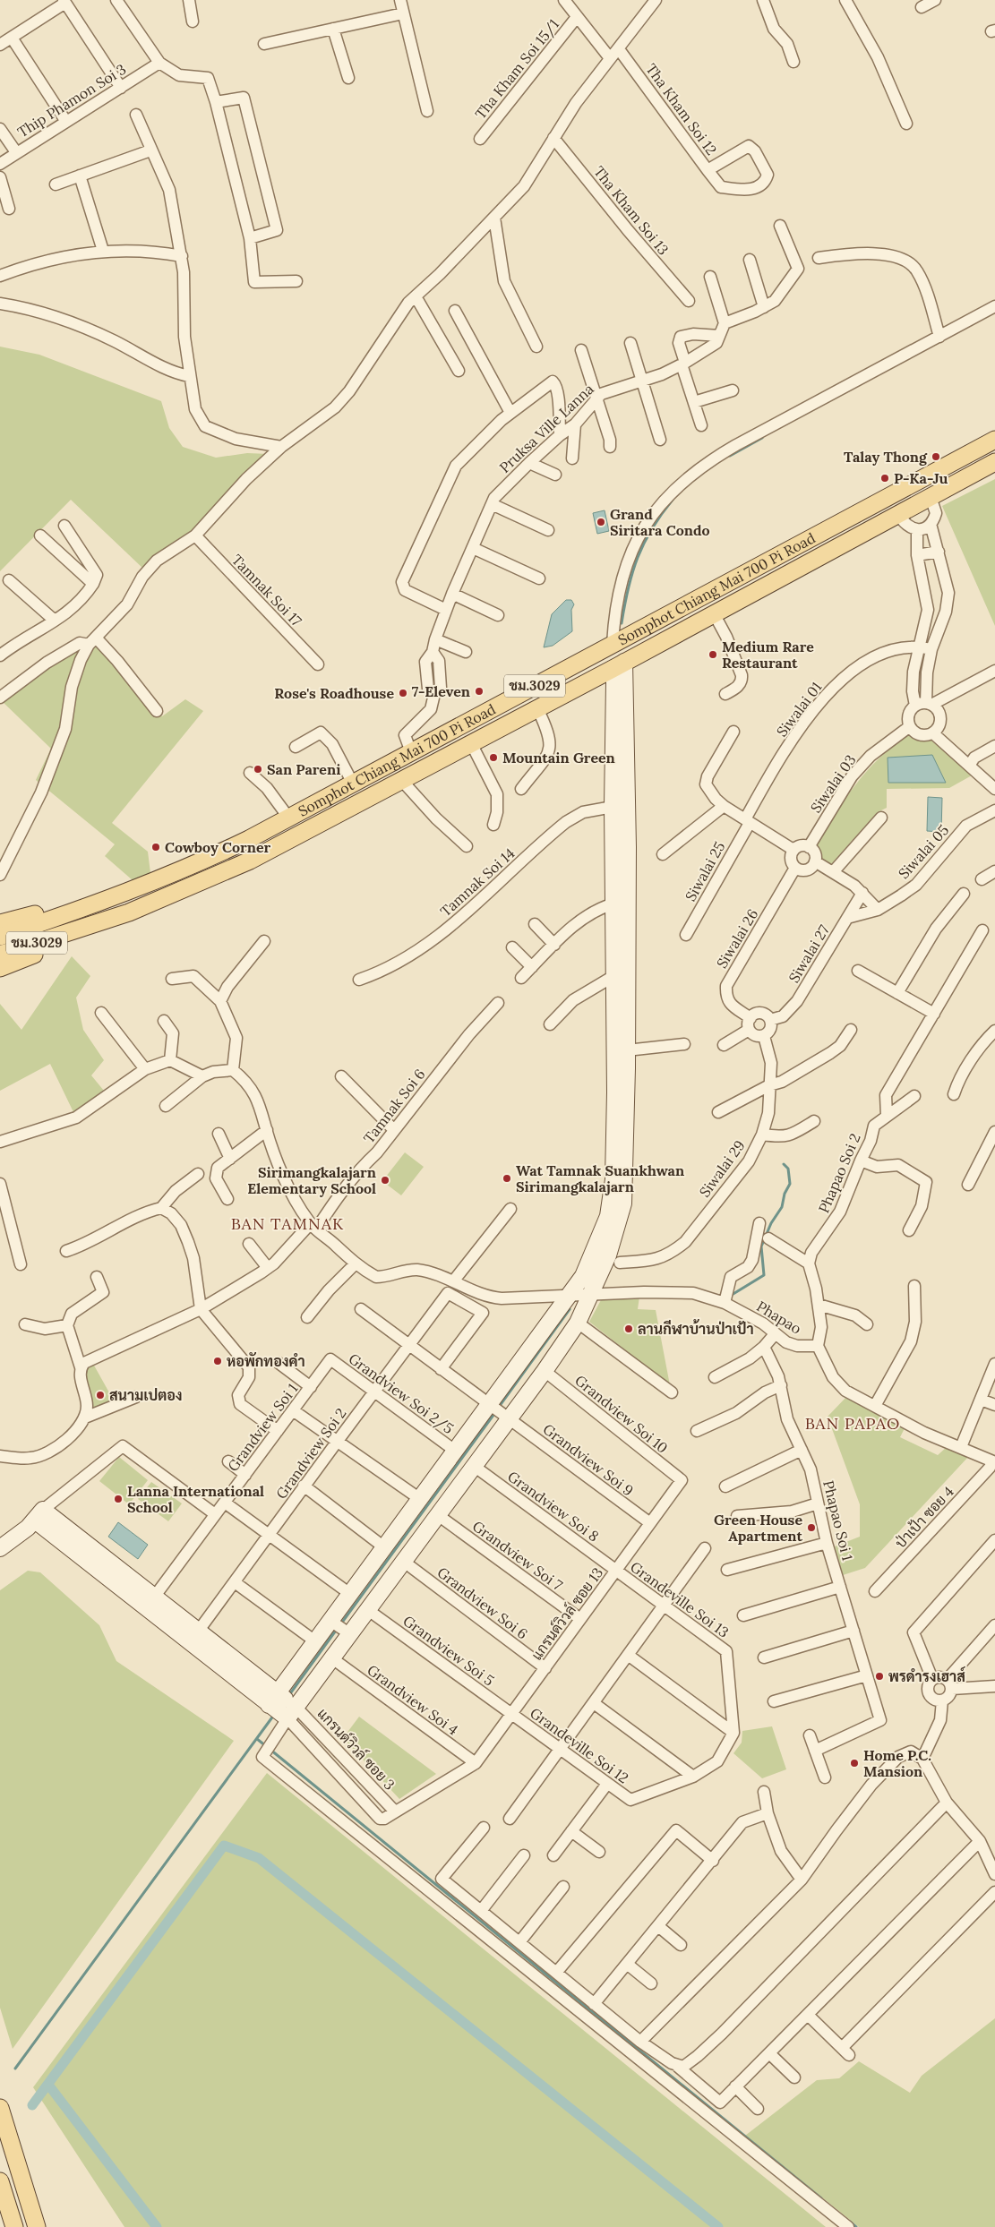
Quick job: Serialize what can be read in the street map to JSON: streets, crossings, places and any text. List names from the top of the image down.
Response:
{
  "streets": {
    "main road": ["Somphot Chiang Mai 700 Pi Road", "ชม.3029"],
    "street": [
      "Tha Kham Soi 15/1",
      "Thip Phamon Soi 3",
      "Tha Kham Soi 12",
      "Tha Kham Soi 13",
      "Pruksa Ville Lanna",
      "Tamnak Soi 17",
      "Siwalai 01",
      "Siwalai 03",
      "Siwalai 05",
      "Siwalai 25",
      "Tamnak Soi 14",
      "Siwalai 26",
      "Siwalai 27",
      "Tamnak Soi 6",
      "Siwalai 29",
      "Phapao Soi 2",
      "Phapao",
      "Grandview Soi 2/5",
      "Grandview Soi 10",
      "Grandview Soi 1",
      "Grandview Soi 2",
      "Grandview Soi 9",
      "Grandview Soi 8",
      "ป่าเป้า ซอย 4",
      "Phapao Soi 1",
      "Grandview Soi 7",
      "Grandeville Soi 13",
      "Grandview Soi 6",
      "แกรนด์วิวล์ ซอย 13",
      "Grandview Soi 5",
      "Grandview Soi 4",
      "Grandeville Soi 12",
      "แกรนด์วิวล์ ซอย 3"
    ]
  },
  "crossings": [
    ["Pruksa Ville Lanna", "Somphot Chiang Mai 700 Pi Road"],
    ["Siwalai 01", "Siwalai 25"],
    ["Siwalai 03", "Siwalai 26"],
    ["Siwalai 05", "Siwalai 27"],
    ["Siwalai 26", "Siwalai 27"],
    ["Siwalai 26", "Siwalai 29"],
    ["Siwalai 27", "Siwalai 29"],
    ["Tamnak Soi 6", "Phapao"],
    ["Grandview Soi 2/5", "Grandview Soi 1"],
    ["Grandview Soi 2/5", "Grandview Soi 2"],
    ["Grandview Soi 10", "แกรนด์วิวล์ ซอย 13"],
    ["Grandview Soi 2", "Grandview Soi 9"],
    ["Grandview Soi 9", "แกรนด์วิวล์ ซอย 13"],
    ["Grandview Soi 8", "Grandeville Soi 13"],
    ["Grandview Soi 8", "แกรนด์วิวล์ ซอย 13"],
    ["Grandview Soi 7", "แกรนด์วิวล์ ซอย 13"],
    ["Grandeville Soi 13", "แกรนด์วิวล์ ซอย 13"],
    ["Grandview Soi 6", "แกรนด์วิวล์ ซอย 13"],
    ["แกรนด์วิวล์ ซอย 13", "Grandview Soi 5"],
    ["แกรนด์วิวล์ ซอย 13", "Grandview Soi 4"],
    ["แกรนด์วิวล์ ซอย 13", "Grandeville Soi 12"],
    ["Grandview Soi 5", "Grandeville Soi 12"]
  ],
  "districts": ["BAN TAMNAK", "BAN PAPAO"],
  "places": [
    "Talay Thong",
    "P-Ka-Ju",
    "Grand Siritara Condo",
    "Medium Rare Restaurant",
    "7-Eleven",
    "Rose's Roadhouse",
    "Mountain Green",
    "San Pareni",
    "Cowboy Corner",
    "Wat Tamnak Suankhwan Sirimangkalajarn",
    "Sirimangkalajarn Elementary School",
    "ลานกีฬาบ้านป่าเป้า",
    "หอพักทองคำ",
    "สนามเปตอง",
    "Lanna International School",
    "Green House Apartment",
    "พรดำรงเฮาส์",
    "Home P.C. Mansion"
  ]
}
